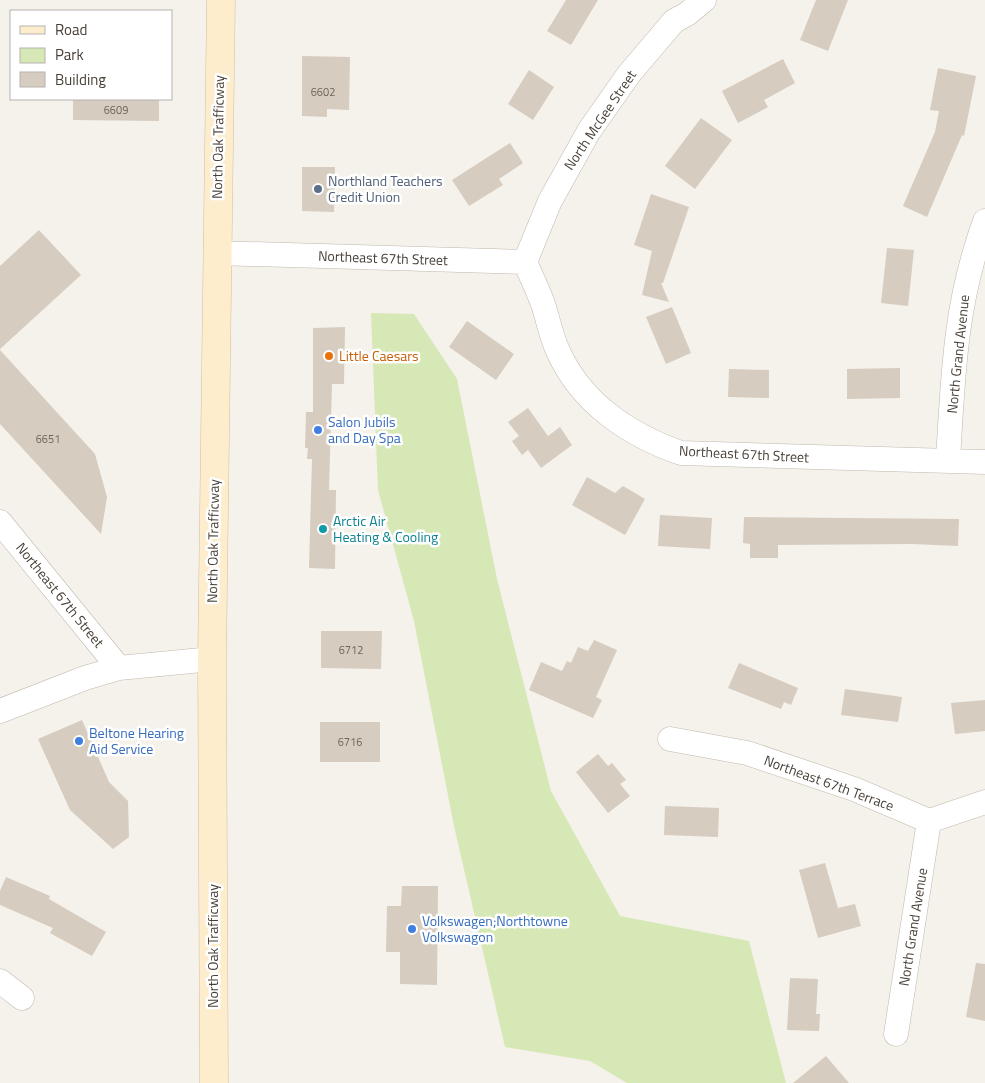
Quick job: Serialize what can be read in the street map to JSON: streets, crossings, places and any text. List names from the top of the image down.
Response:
{
  "streets": {
    "main road": ["North Oak Trafficway"],
    "street": [
      "North McGee Street",
      "Northeast 67th Street",
      "North Grand Avenue",
      "Northeast 67th Terrace"
    ]
  },
  "crossings": [
    ["North McGee Street", "Northeast 67th Street"],
    ["North Oak Trafficway", "Northeast 67th Street"],
    ["Northeast 67th Street", "North Grand Avenue"],
    ["North Grand Avenue", "Northeast 67th Terrace"]
  ],
  "places": [
    "Northland Teachers Credit Union",
    "Little Caesars",
    "Salon Jubils and Day Spa",
    "Arctic Air Heating & Cooling",
    "Beltone Hearing Aid Service",
    "Volkswagen;Northtowne Volkswagon"
  ],
  "house_numbers": [
    "6602",
    "6609",
    "6651",
    "6712",
    "6716"
  ],
  "legend": ["Road", "Park", "Building"]
}
